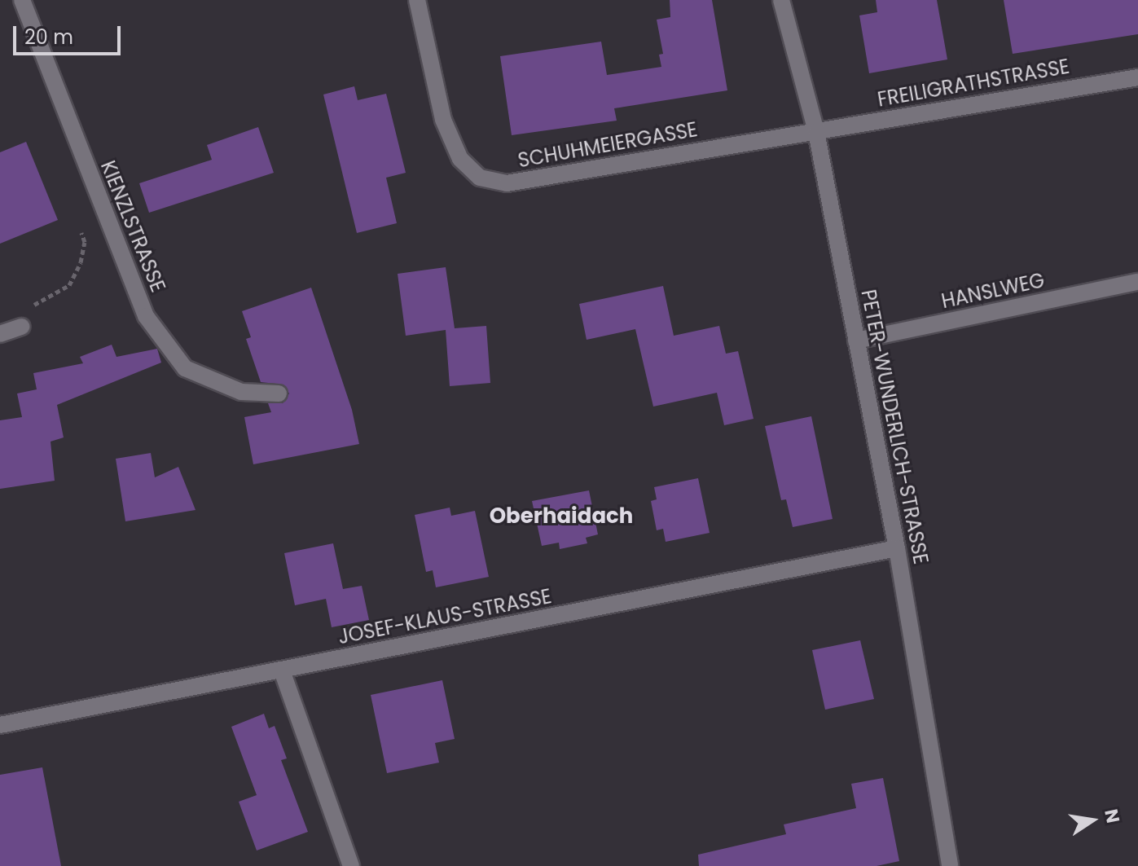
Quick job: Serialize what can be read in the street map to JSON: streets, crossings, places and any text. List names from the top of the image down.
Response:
{
  "streets": {
    "street": [
      "FREILIGRATHSTRASSE",
      "SCHUHMEIERGASSE",
      "KIENZLSTRASSE",
      "HANSLWEG",
      "PETER-WUNDERLICH-STRASSE",
      "JOSEF-KLAUS-STRASSE"
    ]
  },
  "crossings": [
    ["FREILIGRATHSTRASSE", "SCHUHMEIERGASSE"],
    ["FREILIGRATHSTRASSE", "PETER-WUNDERLICH-STRASSE"],
    ["SCHUHMEIERGASSE", "PETER-WUNDERLICH-STRASSE"],
    ["HANSLWEG", "PETER-WUNDERLICH-STRASSE"],
    ["PETER-WUNDERLICH-STRASSE", "JOSEF-KLAUS-STRASSE"]
  ],
  "districts": ["Oberhaidach"],
  "scale_bar": "20 m",
  "north": "right"
}
